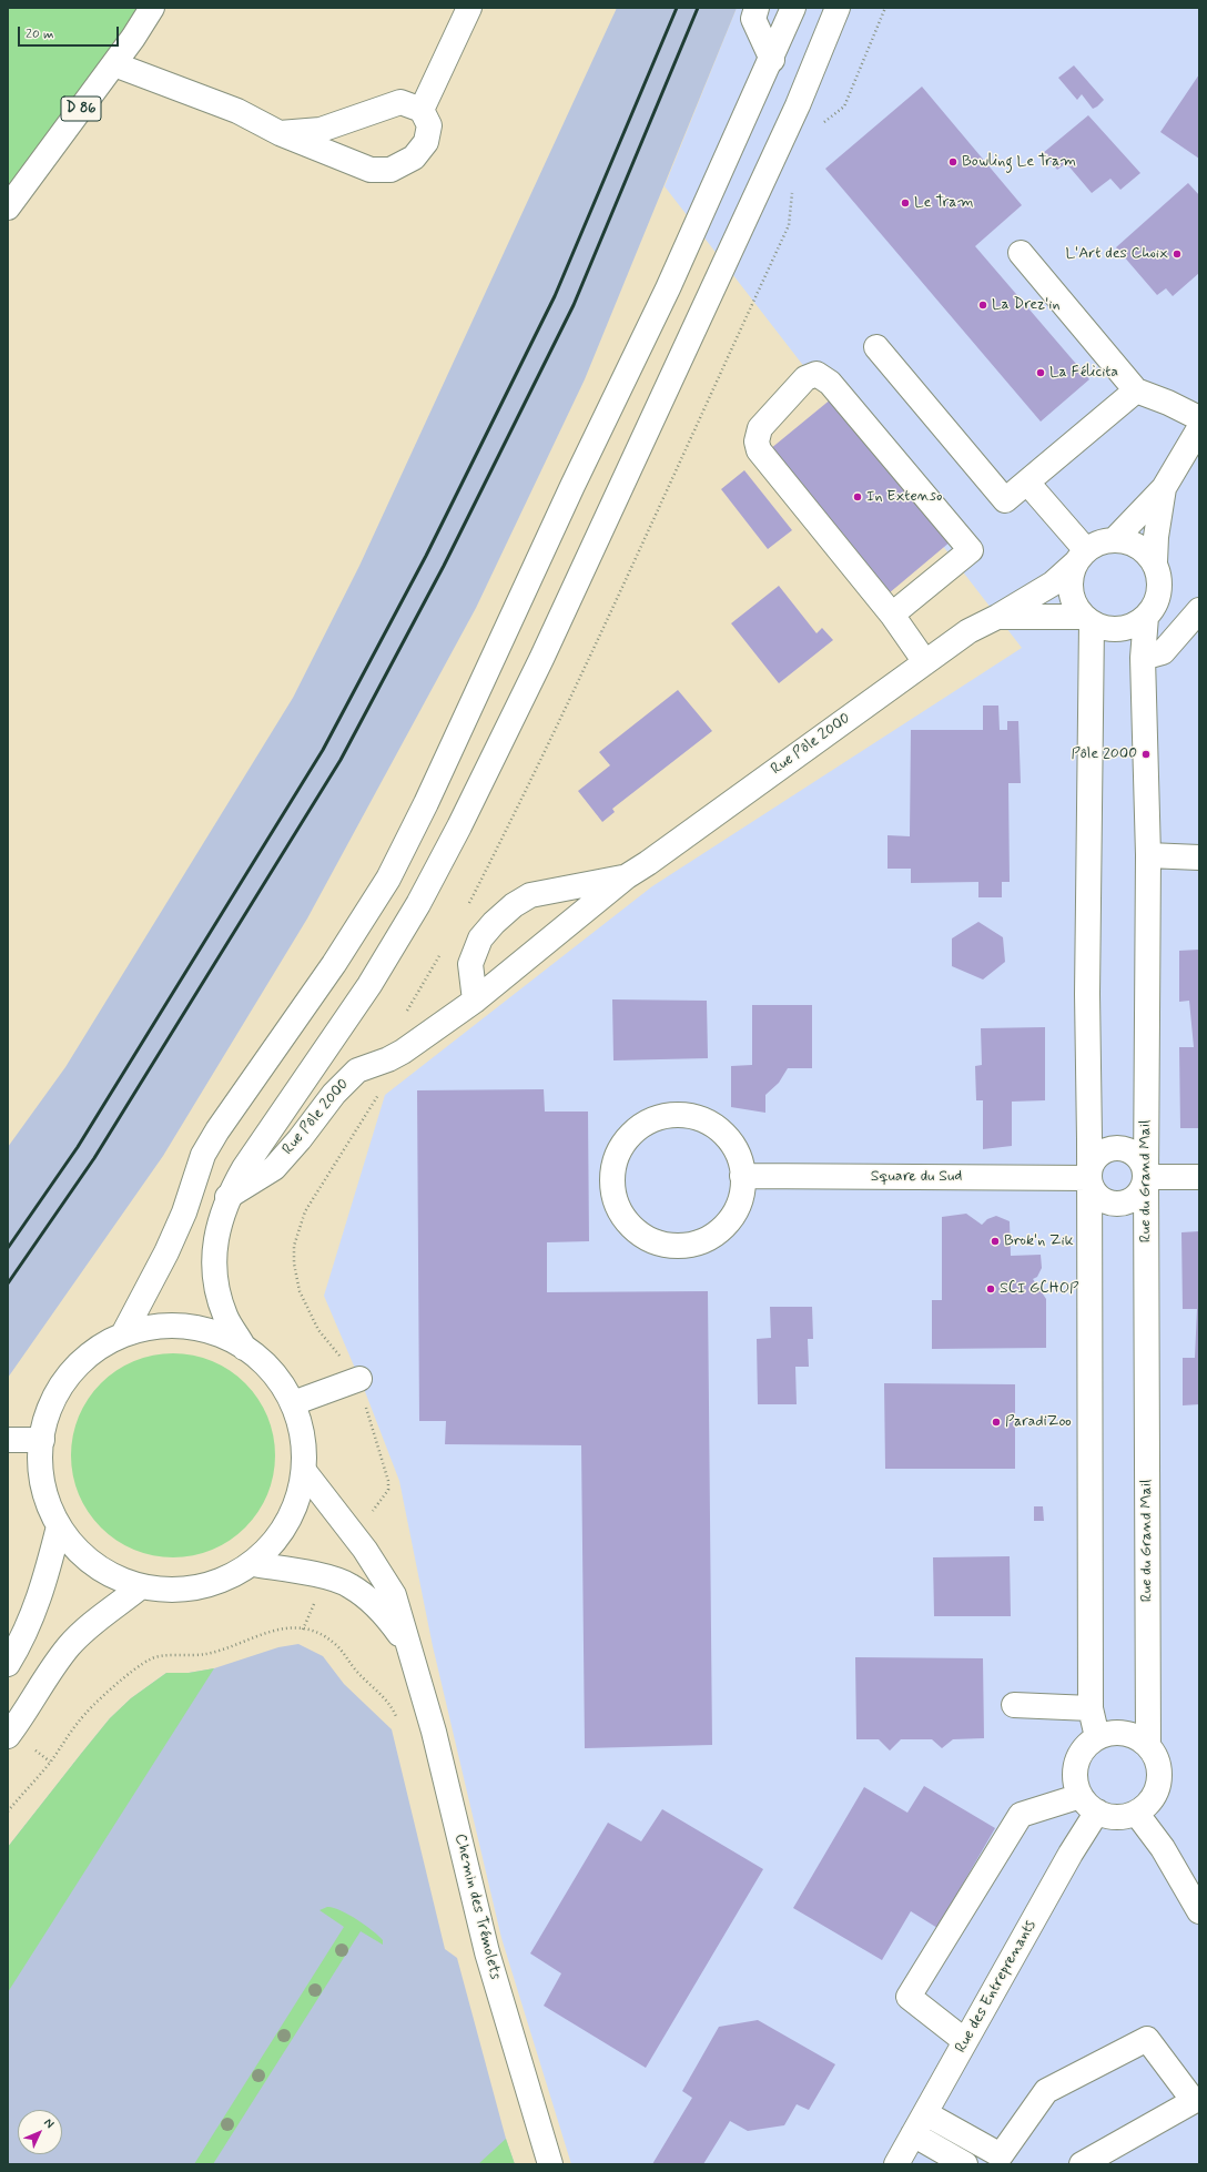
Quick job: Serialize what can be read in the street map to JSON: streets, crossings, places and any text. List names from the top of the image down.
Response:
{
  "streets": {
    "street": [
      "D 86",
      "Rue Pôle 2000",
      "Square du Sud",
      "Rue du Grand Mail",
      "Chemin des Trémolets",
      "Rue des Entreprenants"
    ]
  },
  "crossings": [
    ["Rue Pôle 2000", "Rue du Grand Mail"],
    ["Square du Sud", "Rue du Grand Mail"],
    ["Rue du Grand Mail", "Rue des Entreprenants"]
  ],
  "places": [
    "Bowling Le Tram",
    "Le Tram",
    "L'Art des Choix",
    "La Drez'in",
    "La Félicita",
    "In Extenso",
    "Pôle 2000",
    "Brok'n Zik",
    "SCI GCHOP",
    "ParadiZoo"
  ],
  "scale_bar": "20 m",
  "north": "top right"
}
